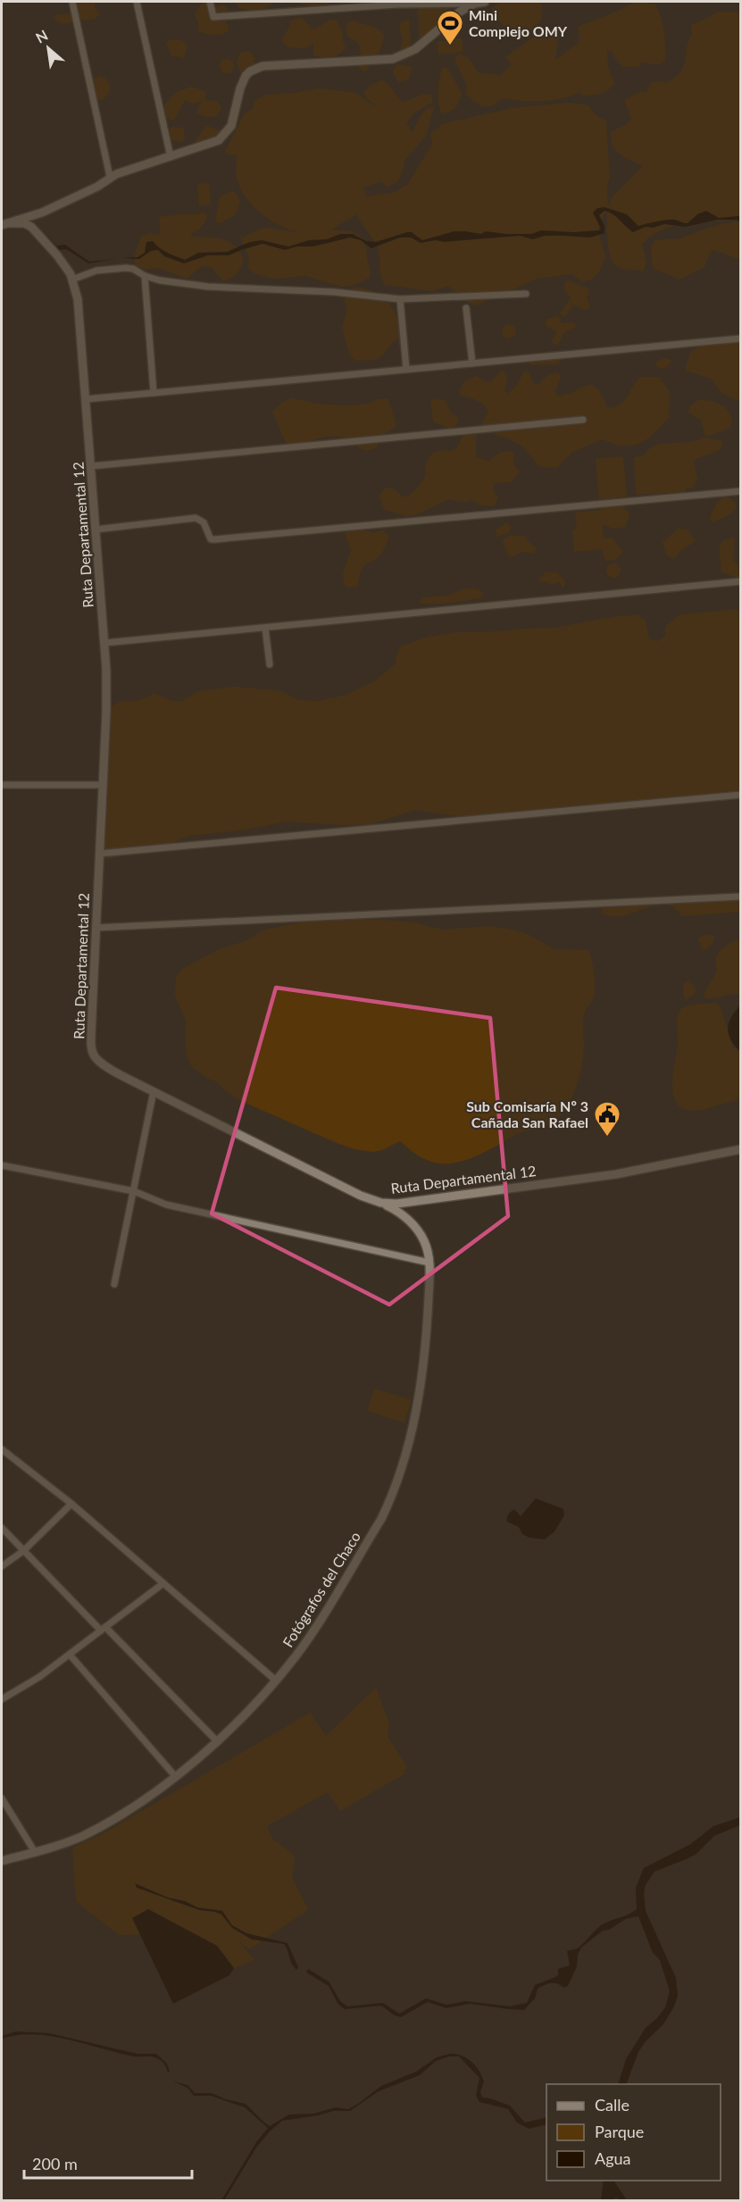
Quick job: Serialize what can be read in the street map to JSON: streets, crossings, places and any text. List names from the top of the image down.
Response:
{
  "streets": {
    "main road": ["Ruta Departamental 12", "Fotógrafos del Chaco"]
  },
  "crossings": [
    ["Ruta Departamental 12", "Fotógrafos del Chaco"]
  ],
  "places": {
    "sports": ["Mini Complejo OMY"],
    "public building": ["Sub Comisaría Nº 3 Cañada San Rafael"]
  },
  "legend": ["Calle", "Parque", "Agua"],
  "scale_bar": "200 m",
  "north": "top left"
}
